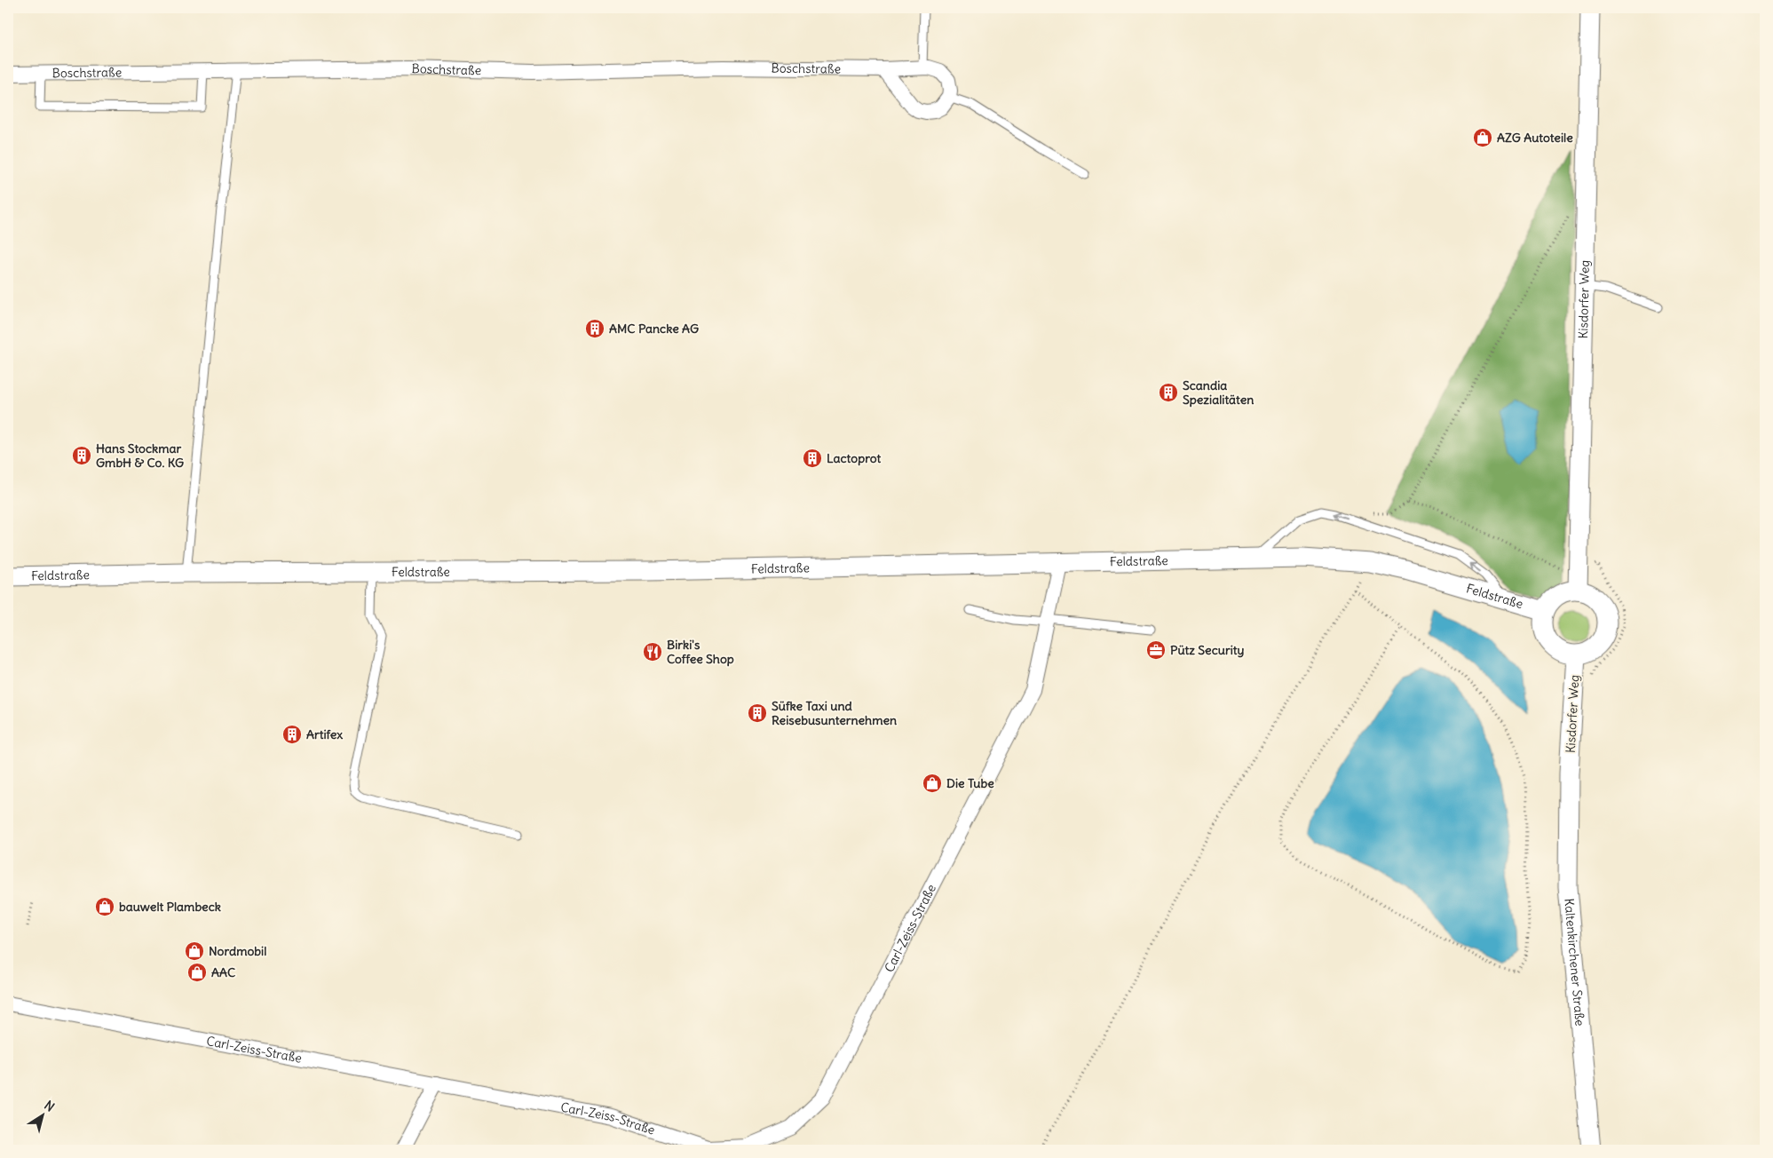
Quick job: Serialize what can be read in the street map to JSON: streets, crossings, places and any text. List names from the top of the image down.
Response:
{
  "streets": {
    "street": [
      "Boschstraße",
      "Kisdorfer Weg",
      "Feldstraße",
      "Carl-Zeiss-Straße",
      "Kaltenkirchener Straße"
    ]
  },
  "crossings": [
    ["Kisdorfer Weg", "Feldstraße"],
    ["Kisdorfer Weg", "Kaltenkirchener Straße"],
    ["Feldstraße", "Carl-Zeiss-Straße"]
  ],
  "places": {
    "shop": [
      "AZG Autoteile",
      "Die Tube",
      "bauwelt Plambeck",
      "Nordmobil",
      "AAC"
    ],
    "building": [
      "AMC Pancke AG",
      "Scandia Spezialitäten",
      "Hans Stockmar GmbH & Co. KG",
      "Lactoprot",
      "Süfke Taxi und Reisebusunternehmen",
      "Artifex"
    ],
    "office": ["Pütz Security"],
    "restaurant": ["Birki's Coffee Shop"]
  },
  "north": "top right"
}
